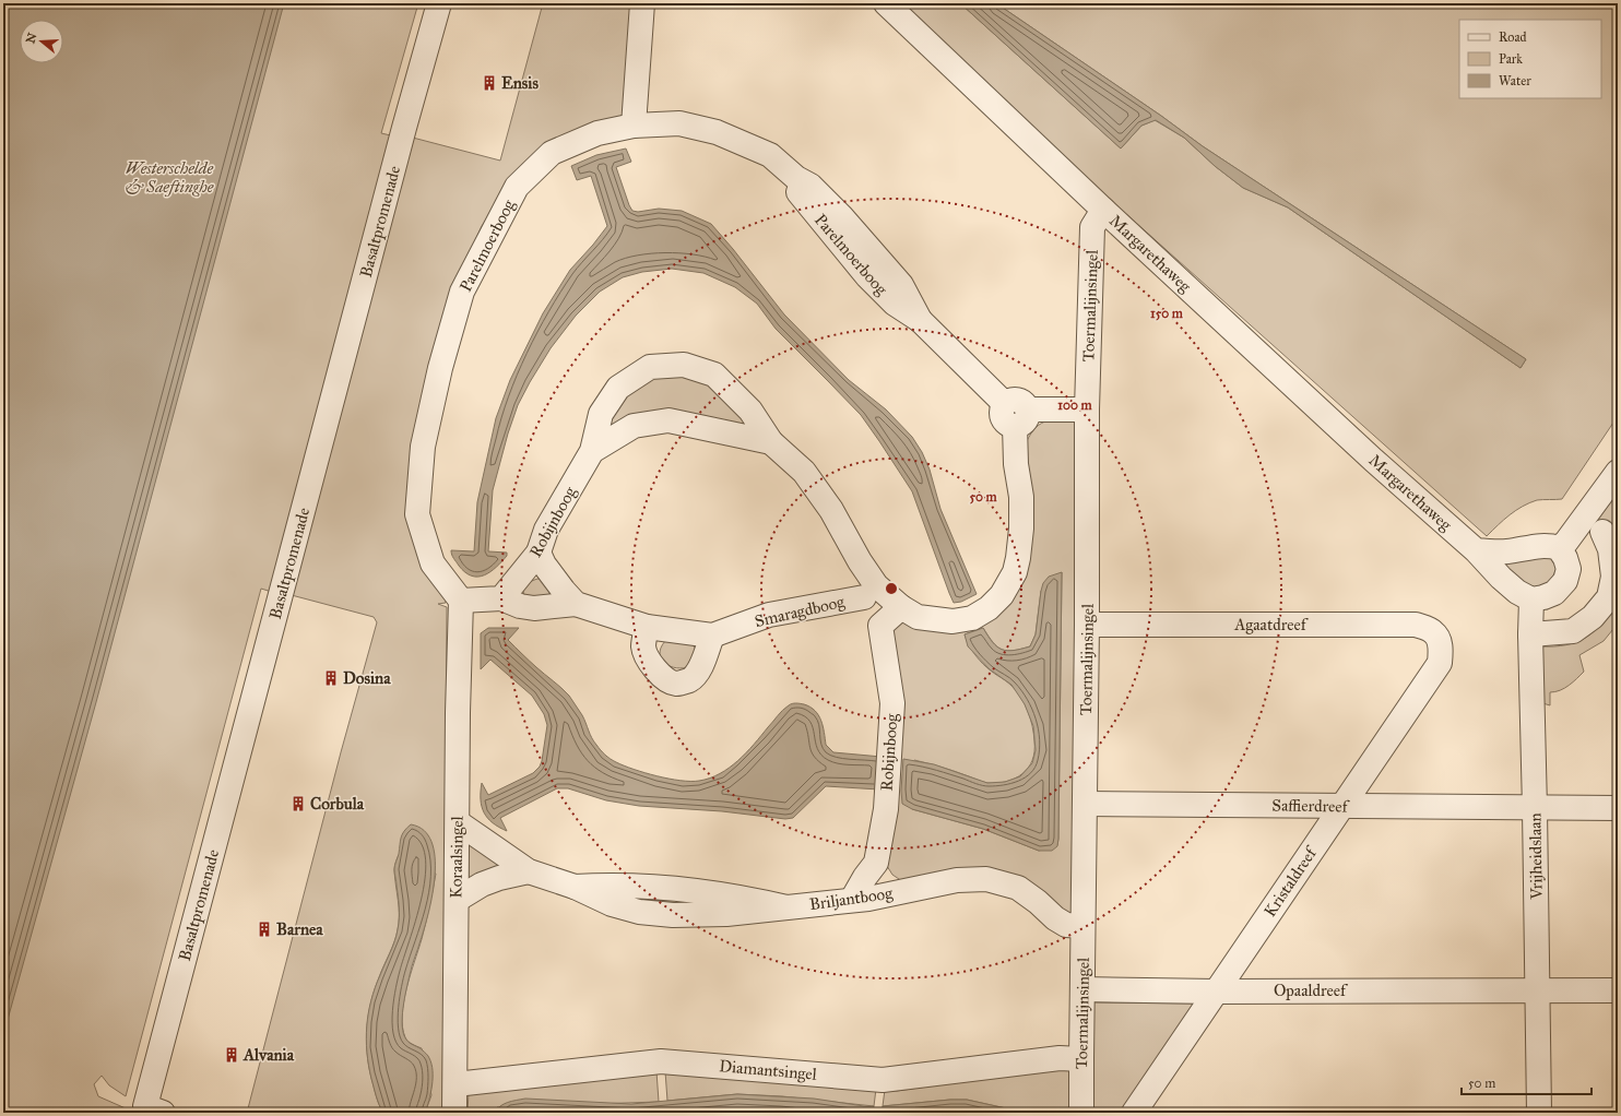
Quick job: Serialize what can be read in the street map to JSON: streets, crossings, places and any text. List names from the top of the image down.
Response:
{
  "streets": {
    "street": [
      "Basaltpromenade",
      "Parelmoerboog",
      "Margarethaweg",
      "Toermalijnsingel",
      "Robijnboog",
      "Smaragdboog",
      "Agaatdreef",
      "Saffierdreef",
      "Vrijheidslaan",
      "Koraalsingel",
      "Kristaldreef",
      "Briljantboog",
      "Opaaldreef",
      "Diamantsingel"
    ]
  },
  "crossings": [
    ["Parelmoerboog", "Koraalsingel"],
    ["Margarethaweg", "Toermalijnsingel"],
    ["Margarethaweg", "Vrijheidslaan"],
    ["Toermalijnsingel", "Agaatdreef"],
    ["Toermalijnsingel", "Saffierdreef"],
    ["Toermalijnsingel", "Briljantboog"],
    ["Toermalijnsingel", "Opaaldreef"],
    ["Toermalijnsingel", "Diamantsingel"],
    ["Robijnboog", "Smaragdboog"],
    ["Robijnboog", "Briljantboog"],
    ["Agaatdreef", "Kristaldreef"],
    ["Saffierdreef", "Vrijheidslaan"],
    ["Saffierdreef", "Kristaldreef"],
    ["Vrijheidslaan", "Opaaldreef"],
    ["Koraalsingel", "Briljantboog"],
    ["Koraalsingel", "Diamantsingel"],
    ["Kristaldreef", "Opaaldreef"]
  ],
  "parks": ["Westerschelde & Saeftinghe"],
  "places": {
    "building": [
      "Ensis",
      "Dosina",
      "Corbula",
      "Barnea",
      "Alvania"
    ]
  },
  "legend": ["Road", "Park", "Water"],
  "scale_bar": "50 m",
  "north": "left",
  "rings": ["150 m", "100 m", "50 m"]
}
